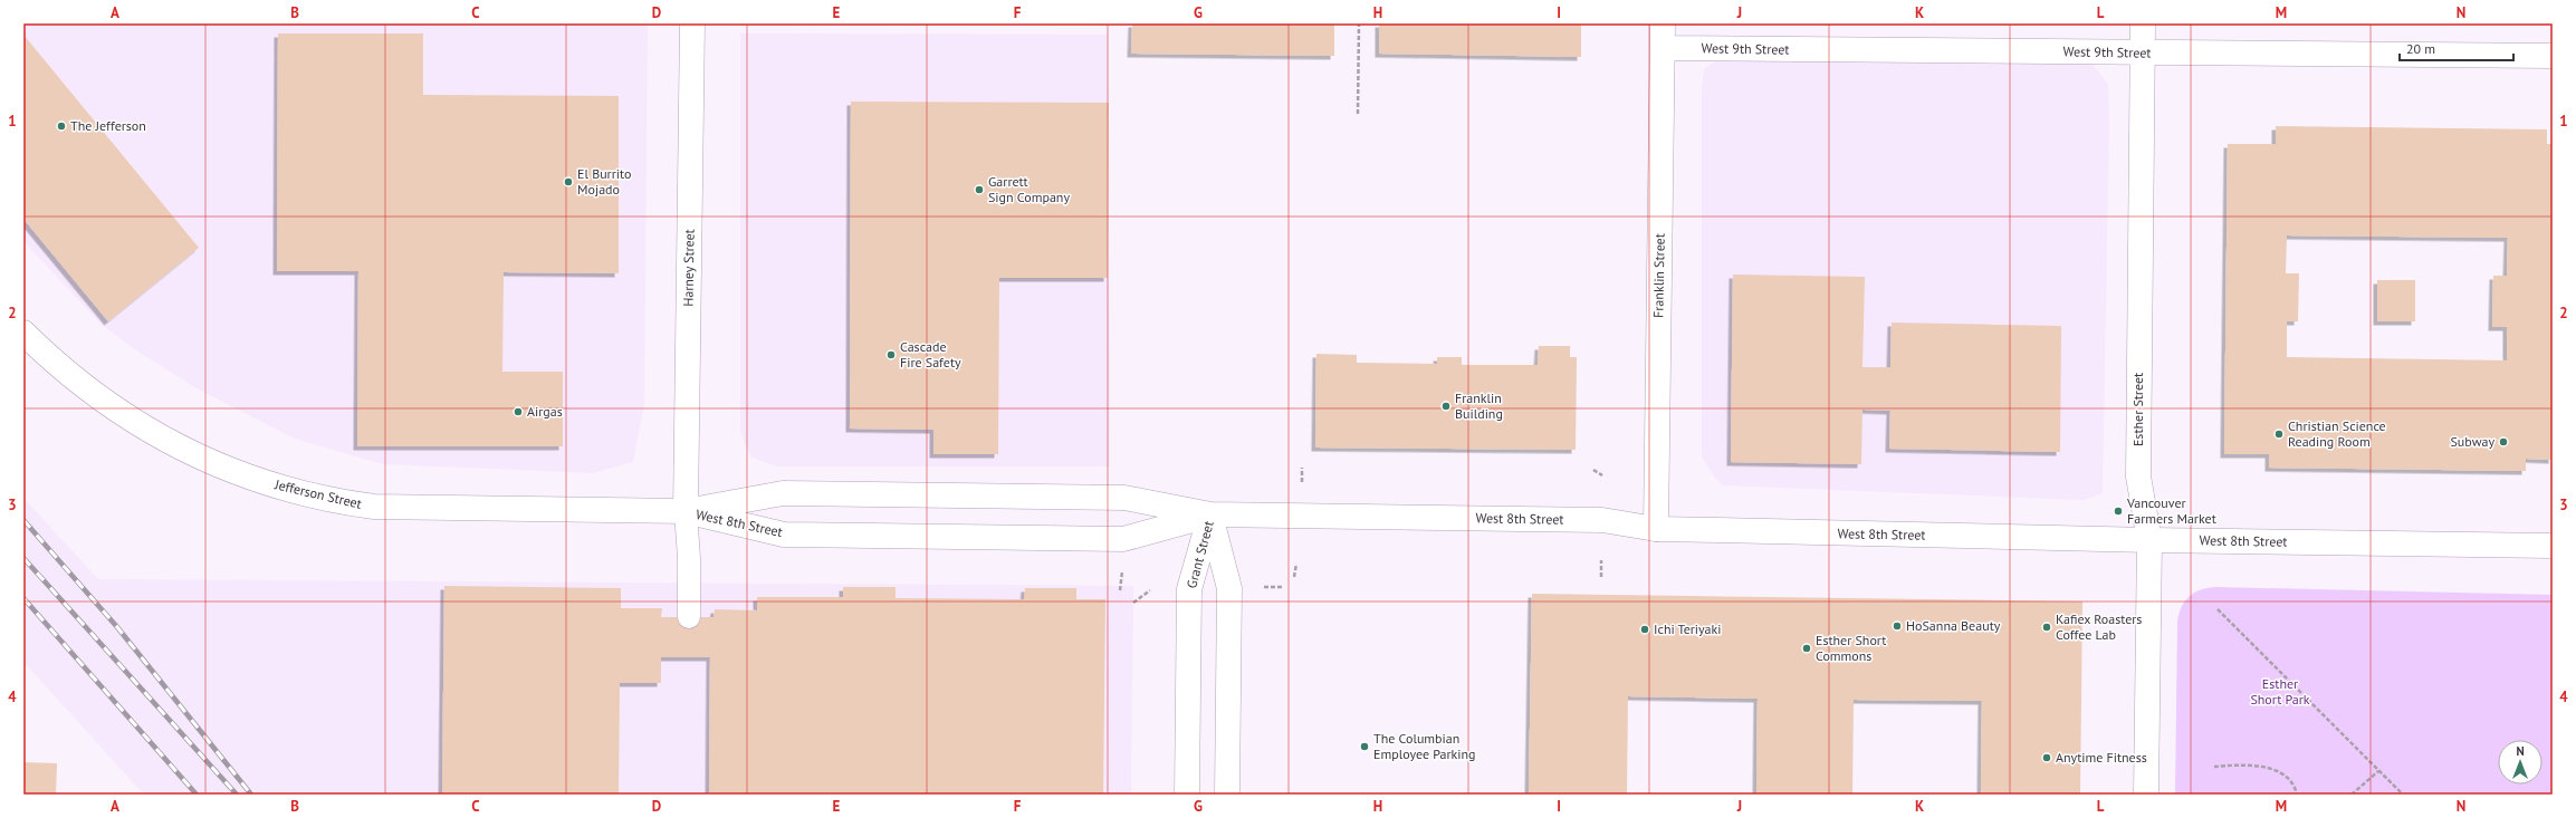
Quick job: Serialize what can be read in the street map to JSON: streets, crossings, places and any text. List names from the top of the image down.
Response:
{
  "streets": {
    "street": [
      "West 9th Street",
      "Harney Street",
      "Franklin Street",
      "Esther Street",
      "Jefferson Street",
      "West 8th Street",
      "Grant Street"
    ]
  },
  "crossings": [
    ["West 9th Street", "Franklin Street"],
    ["West 9th Street", "Esther Street"],
    ["Harney Street", "Jefferson Street"],
    ["Harney Street", "West 8th Street"],
    ["Franklin Street", "West 8th Street"],
    ["Esther Street", "West 8th Street"],
    ["Jefferson Street", "West 8th Street"],
    ["West 8th Street", "Grant Street"]
  ],
  "parks": ["Esther Short Park"],
  "places": [
    "The Jefferson",
    "El Burrito Mojado",
    "Garrett Sign Company",
    "Cascade Fire Safety",
    "Franklin Building",
    "Airgas",
    "Christian Science Reading Room",
    "Subway",
    "Vancouver Farmers Market",
    "HoSanna Beauty",
    "Kafiex Roasters Coffee Lab",
    "Ichi Teriyaki",
    "Esther Short Commons",
    "The Columbian Employee Parking",
    "Anytime Fitness"
  ],
  "scale_bar": "20 m",
  "north": "top",
  "grid": {
    "columns": [
      "A",
      "B",
      "C",
      "D",
      "E",
      "F",
      "G",
      "H",
      "I",
      "J",
      "K",
      "L",
      "M",
      "N"
    ],
    "rows": [
      "1",
      "2",
      "3",
      "4"
    ]
  }
}
